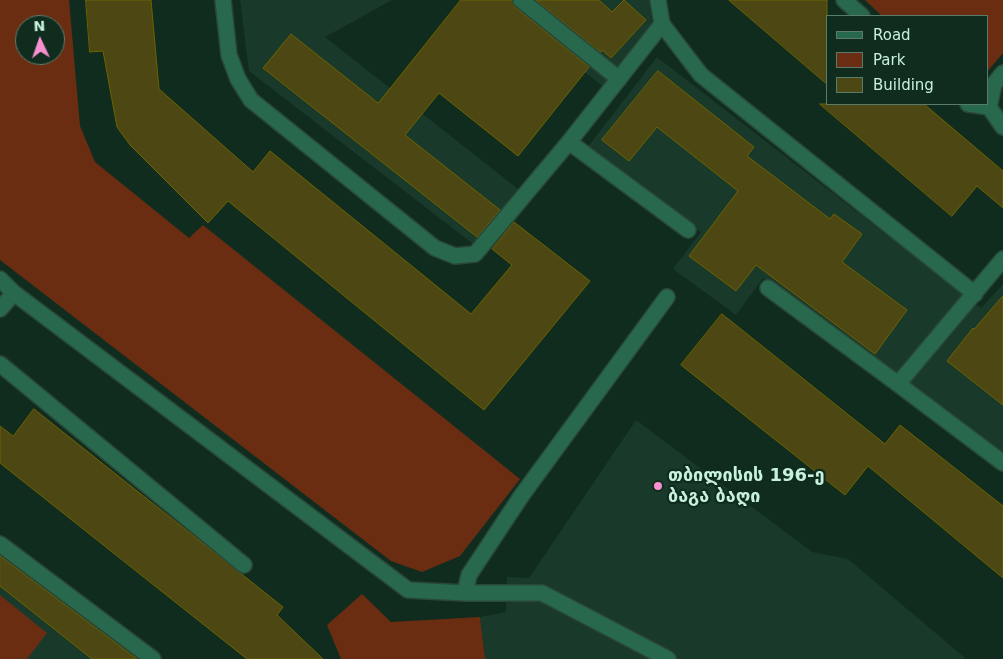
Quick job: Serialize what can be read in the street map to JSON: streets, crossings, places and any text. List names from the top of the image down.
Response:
{
  "places": ["თბილისის 196-ე ბაგა ბაღი"],
  "legend": ["Road", "Park", "Building"],
  "north": "top"
}
